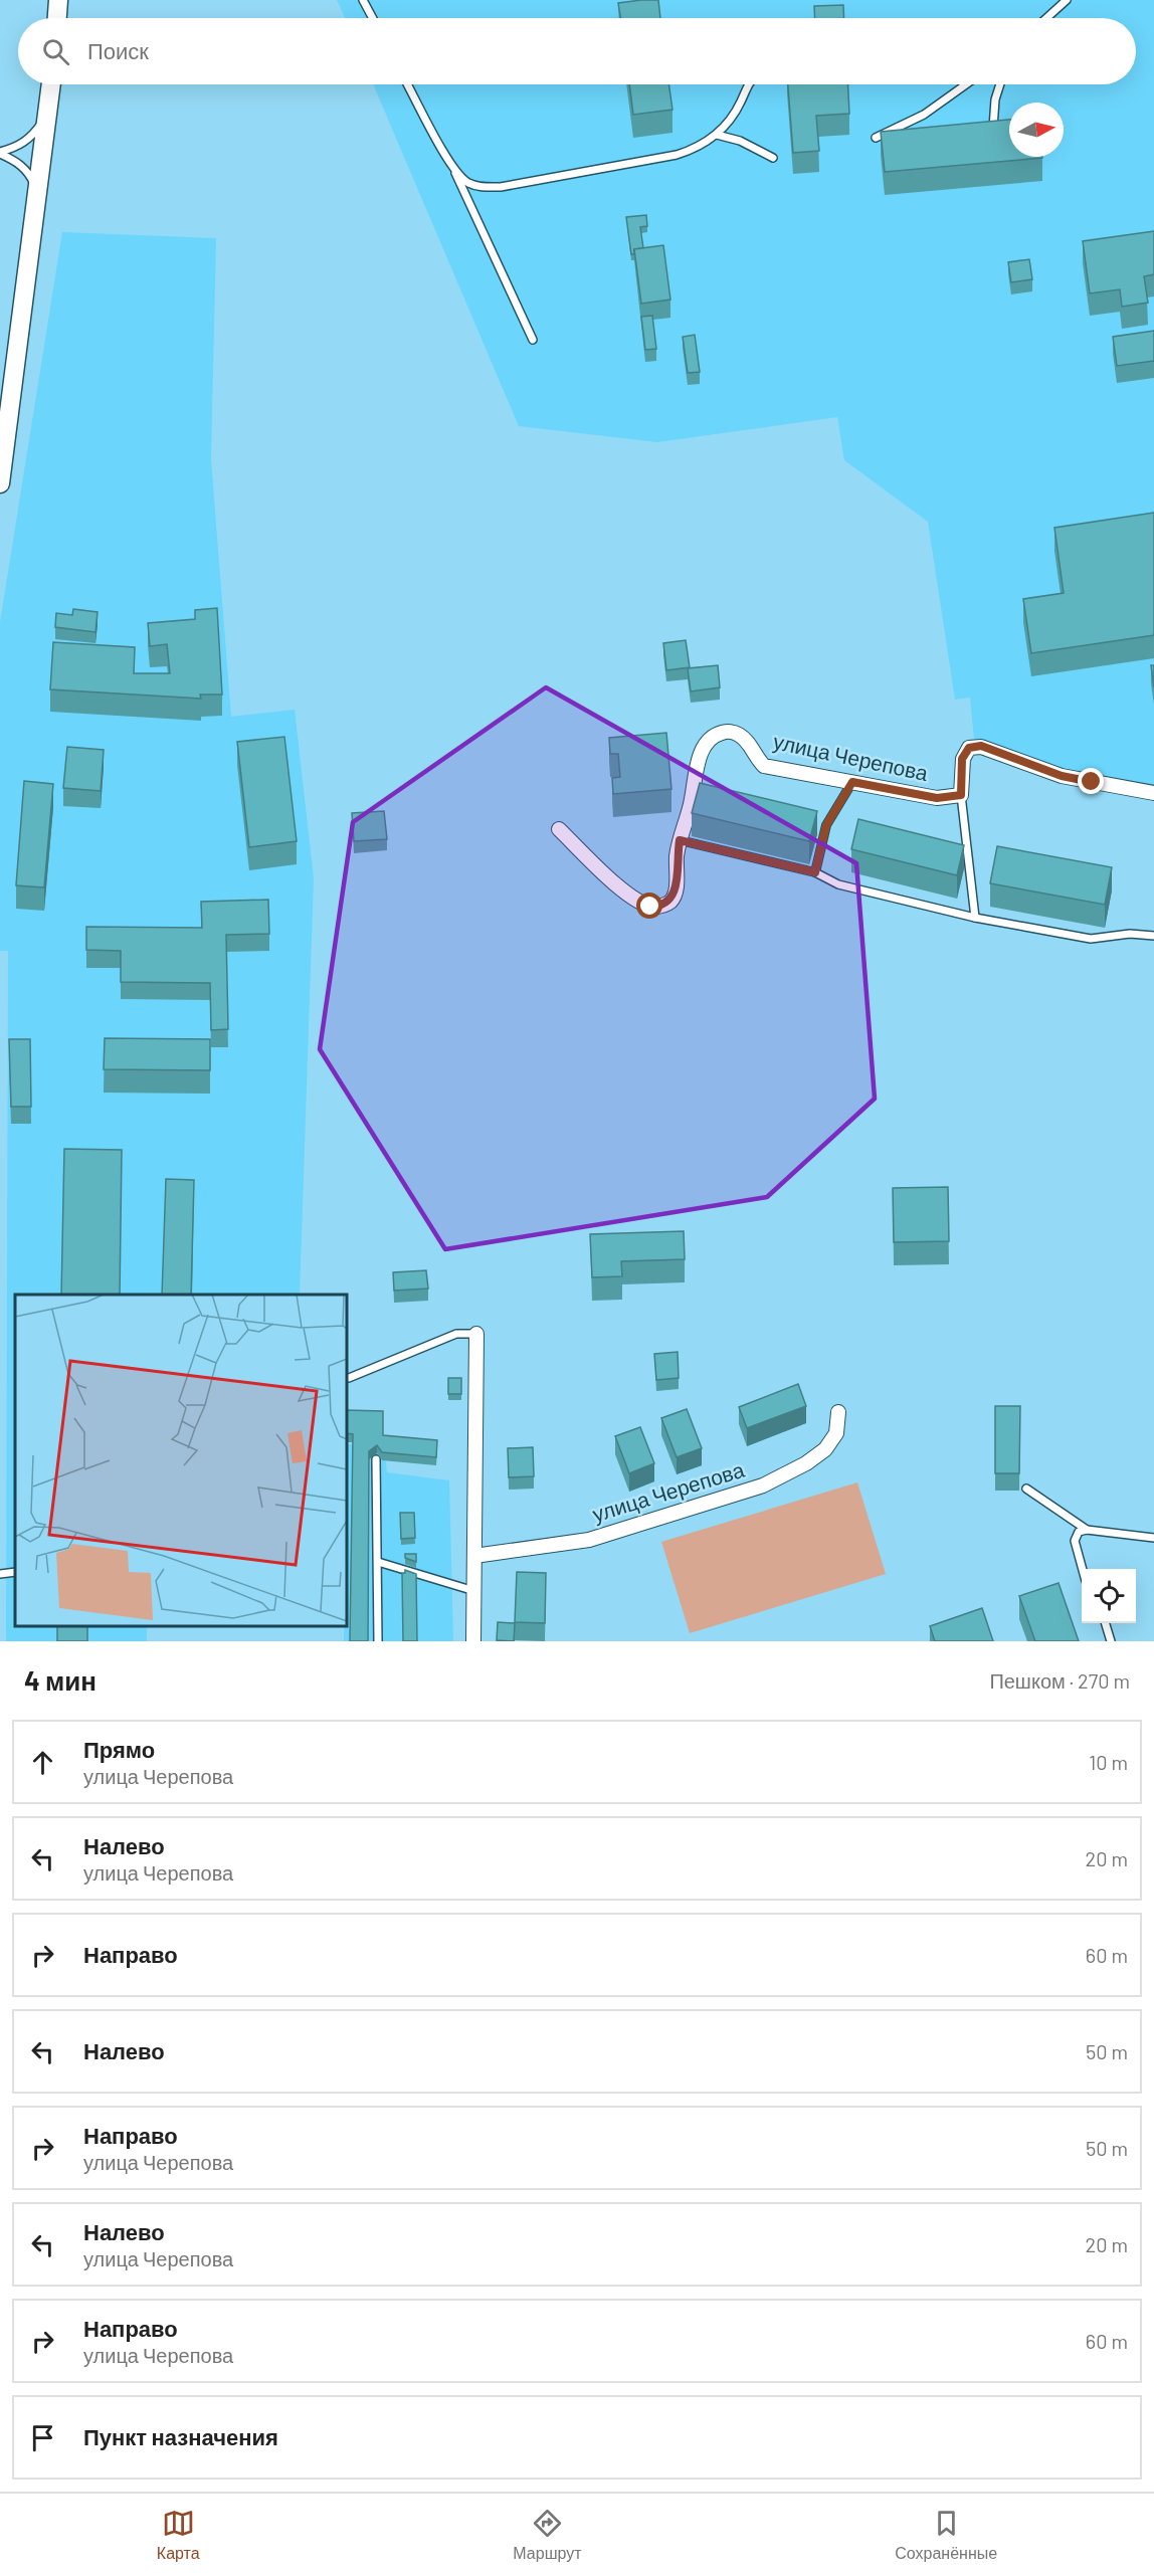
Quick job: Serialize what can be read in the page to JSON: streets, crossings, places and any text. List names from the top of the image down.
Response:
{
  "streets": {
    "street": ["улица Черепова"]
  },
  "north": "right",
  "page": {
    "search": "Поиск",
    "heading": ["4 мин", "Пешком · 270 m"],
    "list": [
      ["Прямо", "улица Черепова", "10 m"],
      ["Налево", "улица Черепова", "20 m"],
      ["Направо", "60 m"],
      ["Налево", "50 m"],
      ["Направо", "улица Черепова", "50 m"],
      ["Налево", "улица Черепова", "20 m"],
      ["Направо", "улица Черепова", "60 m"],
      "Пункт назначения"
    ],
    "nav": ["Карта", "Маршрут", "Сохранённые"]
  }
}
